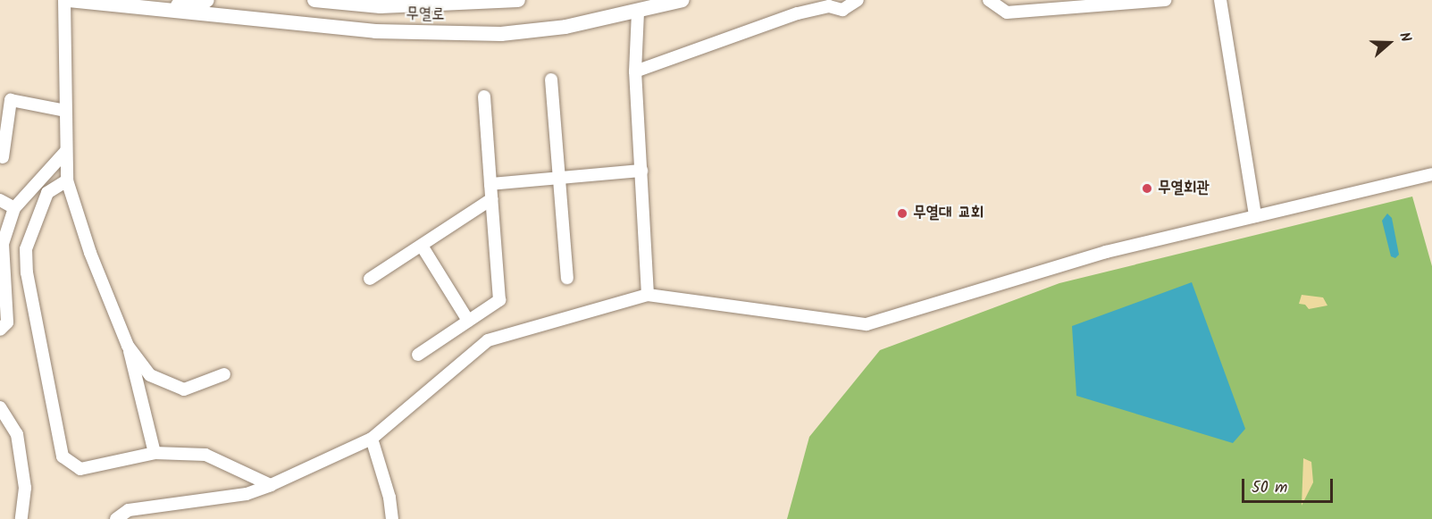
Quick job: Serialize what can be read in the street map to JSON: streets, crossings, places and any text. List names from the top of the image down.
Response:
{
  "streets": {
    "main road": ["무열로"]
  },
  "places": ["무열회관", "무열대 교회"],
  "scale_bar": "50 m",
  "north": "right"
}
